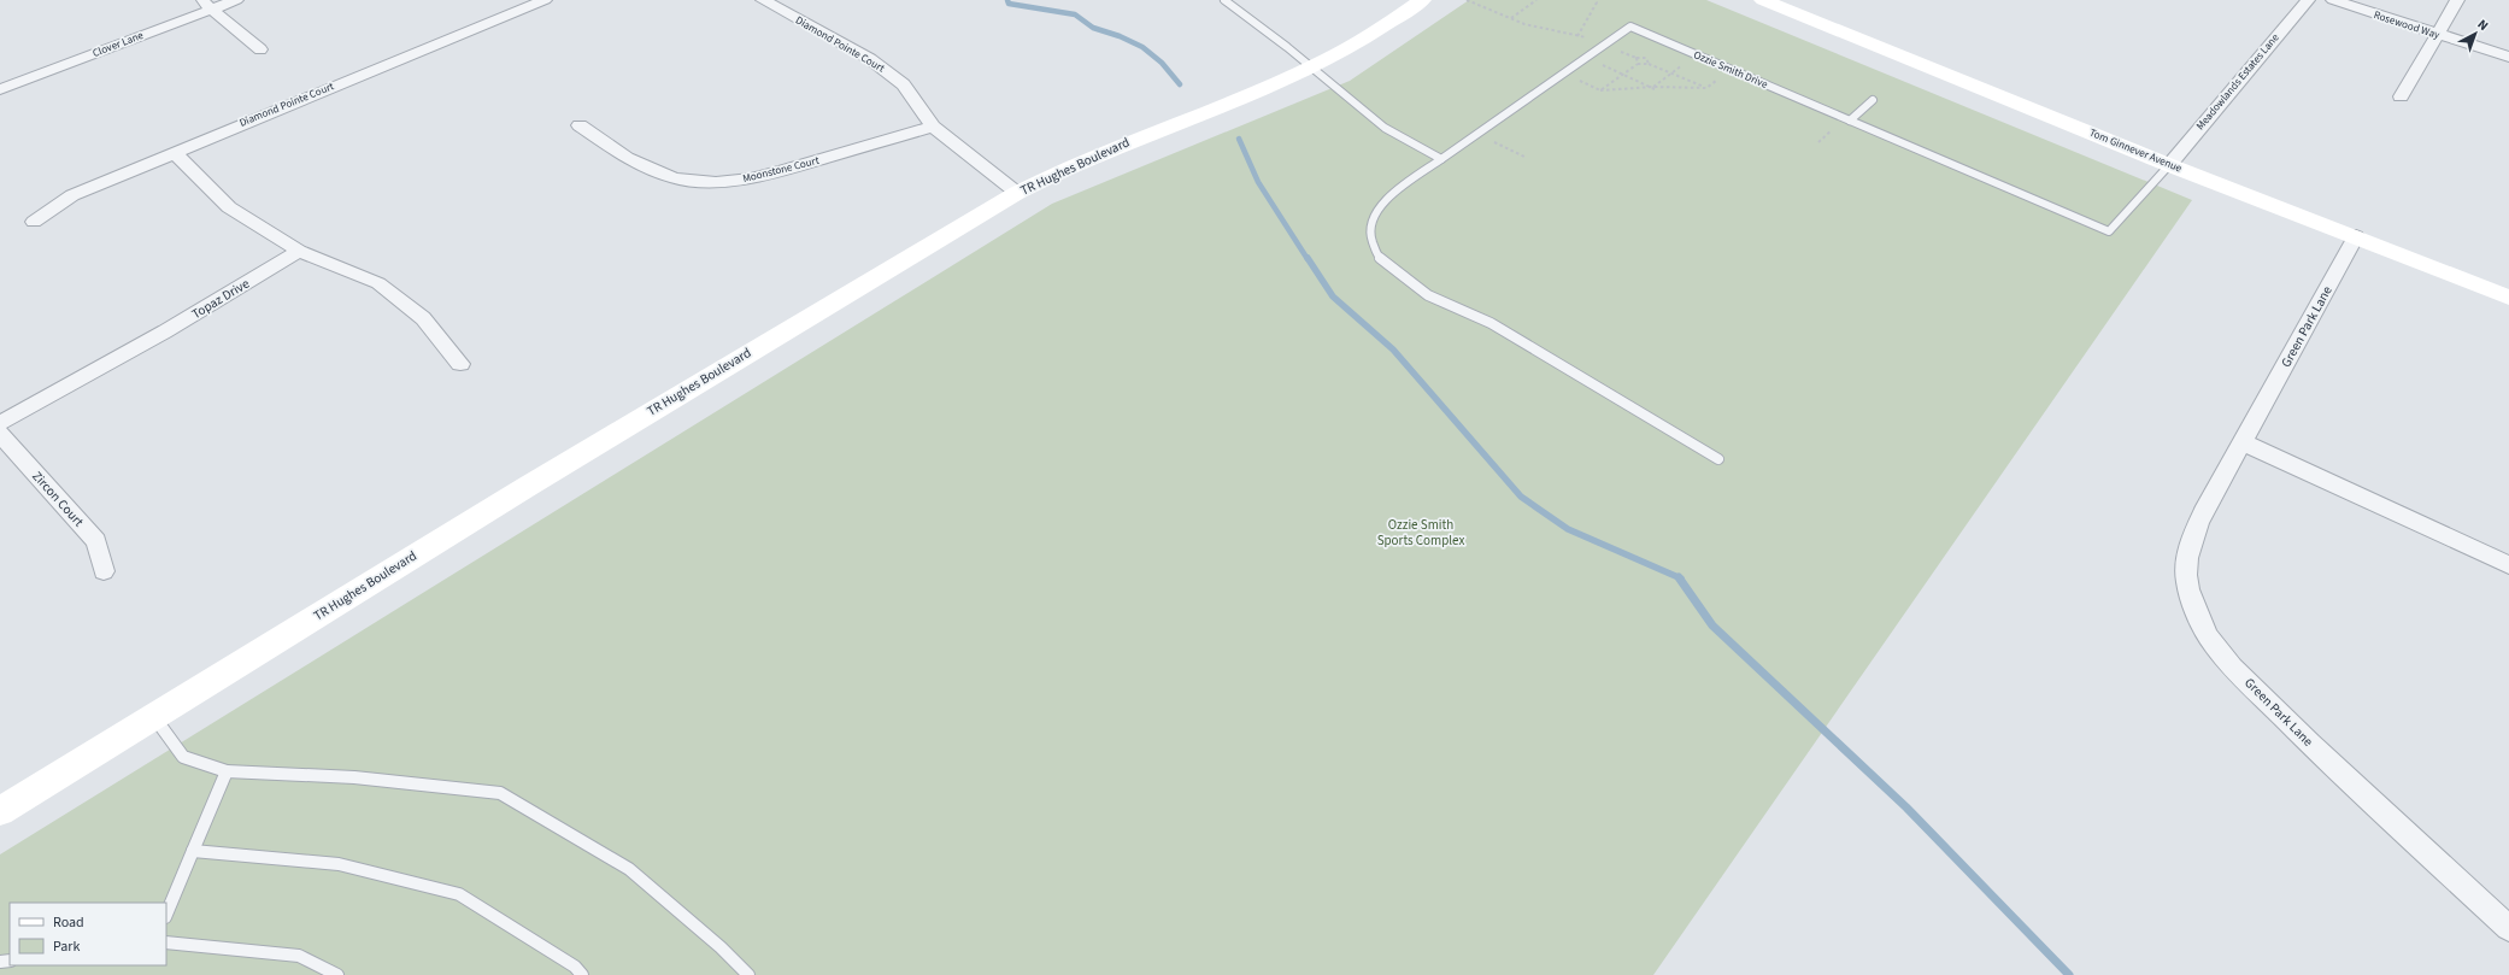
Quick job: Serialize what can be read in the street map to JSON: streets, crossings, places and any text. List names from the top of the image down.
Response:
{
  "streets": {
    "main road": ["Tom Ginnever Avenue", "TR Hughes Boulevard"],
    "street": [
      "Rosewood Way",
      "Clover Lane",
      "Diamond Pointe Court",
      "Meadowlands Estates Lane",
      "Moonstone Court",
      "Topaz Drive",
      "Green Park Lane",
      "Zircon Court"
    ],
    "lane": ["Ozzie Smith Drive"]
  },
  "crossings": [
    ["Diamond Pointe Court", "TR Hughes Boulevard"],
    ["Diamond Pointe Court", "Moonstone Court"],
    ["Ozzie Smith Drive", "Meadowlands Estates Lane"],
    ["Ozzie Smith Drive", "Tom Ginnever Avenue"],
    ["Meadowlands Estates Lane", "Tom Ginnever Avenue"],
    ["Tom Ginnever Avenue", "Green Park Lane"]
  ],
  "parks": ["Ozzie Smith Sports Complex"],
  "legend": ["Road", "Park"],
  "north": "top right"
}
